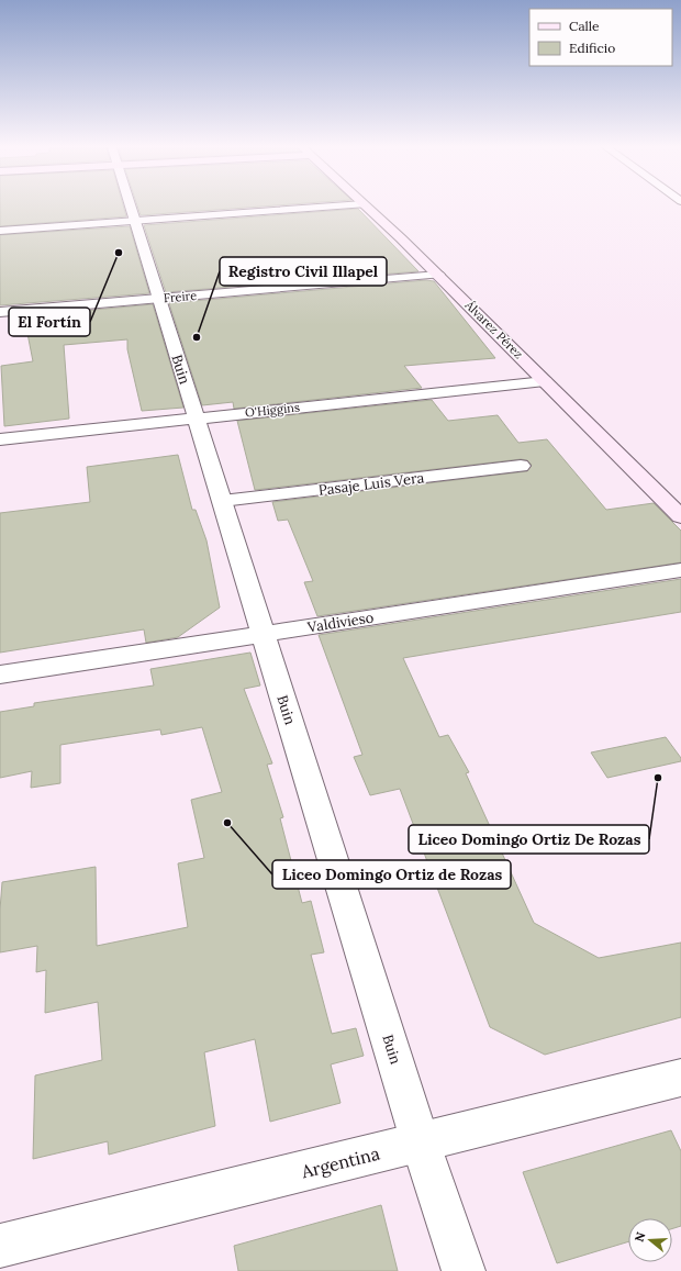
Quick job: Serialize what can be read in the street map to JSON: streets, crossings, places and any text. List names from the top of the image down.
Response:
{
  "streets": {
    "main road": ["Álvarez Pérez"],
    "street": [
      "Freire",
      "Buin",
      "O'Higgins",
      "Pasaje Luis Vera",
      "Valdivieso",
      "Argentina"
    ]
  },
  "crossings": [
    ["Freire", "Álvarez Pérez"],
    ["Freire", "Buin"],
    ["Álvarez Pérez", "O'Higgins"],
    ["Buin", "O'Higgins"],
    ["Buin", "Pasaje Luis Vera"],
    ["Buin", "Valdivieso"],
    ["Buin", "Argentina"]
  ],
  "places": [
    "El Fortín",
    "Registro Civil Illapel",
    "Liceo Domingo Ortiz De Rozas",
    "Liceo Domingo Ortiz de Rozas"
  ],
  "legend": ["Calle", "Edificio"],
  "north": "left"
}
